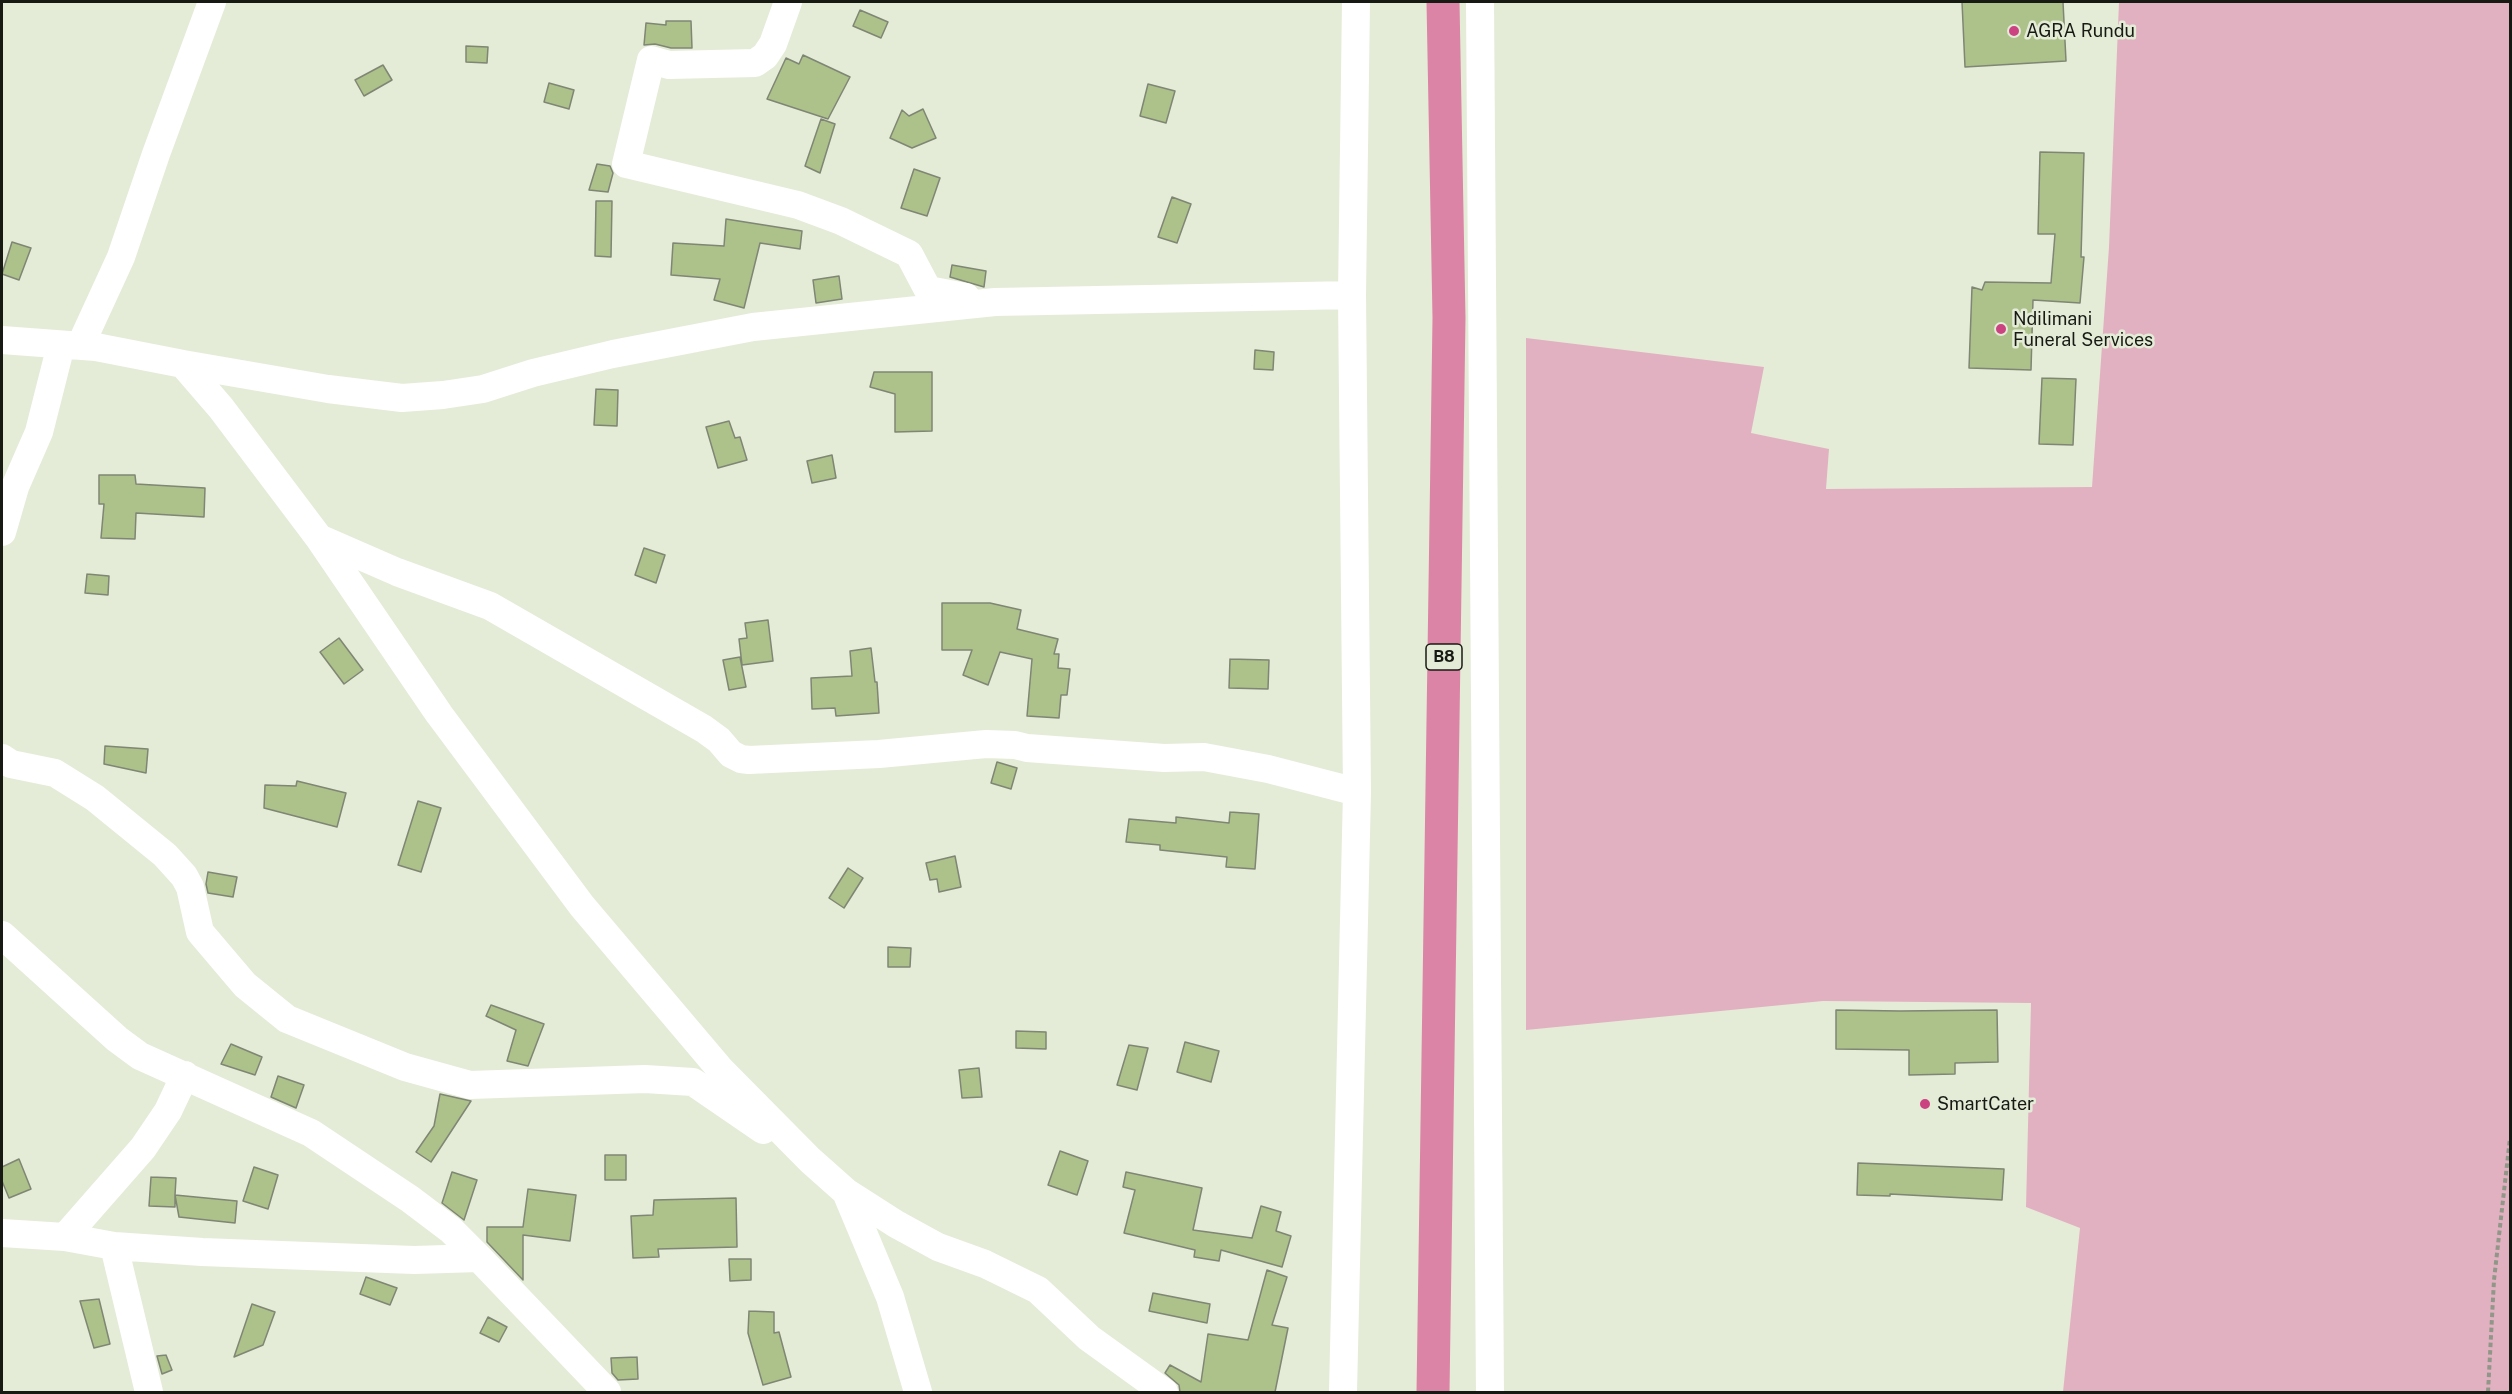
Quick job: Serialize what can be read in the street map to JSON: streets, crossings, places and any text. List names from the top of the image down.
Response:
{
  "streets": {
    "highway": ["B8"]
  },
  "places": ["AGRA Rundu", "Ndilimani Funeral Services", "SmartCater"]
}
